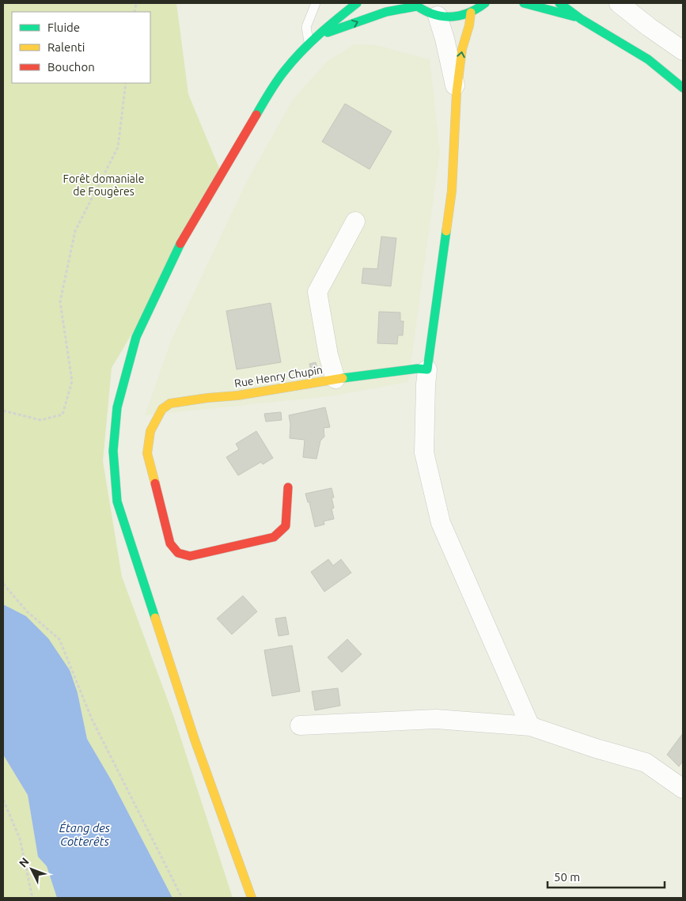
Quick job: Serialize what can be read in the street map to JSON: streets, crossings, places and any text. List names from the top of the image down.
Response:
{
  "streets": {
    "main road": ["Rue Henry Chupin"]
  },
  "water": ["Étang des Cotterêts"],
  "parks": ["Forêt domaniale de Fougères"],
  "legend": ["Fluide", "Ralenti", "Bouchon"],
  "scale_bar": "50 m",
  "north": "top left"
}
